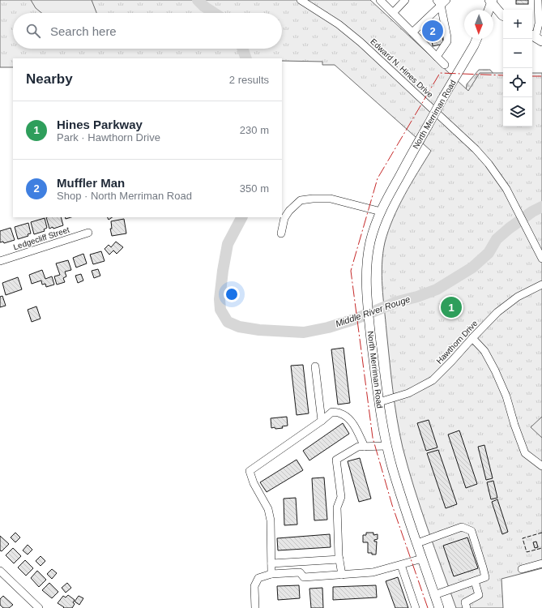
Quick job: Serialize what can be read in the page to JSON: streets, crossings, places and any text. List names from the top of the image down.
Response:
{
  "streets": {
    "main road": ["North Merriman Road"],
    "street": ["Edward N. Hines Drive", "Ledgecliff Street", "Hawthorn Drive"]
  },
  "crossings": [
    ["North Merriman Road", "Hawthorn Drive"]
  ],
  "water": ["Middle River Rouge"],
  "north": "bottom",
  "page": {
    "map_buttons": ["+", "−"],
    "search": "Search here",
    "pins": ["2", "1"],
    "heading": ["Nearby", "2 results"],
    "list": [
      {
        "mark": "1",
        "name": "Hines Parkway",
        "note": "Park · Hawthorn Drive",
        "value": "230 m"
      },
      {
        "mark": "2",
        "name": "Muffler Man",
        "note": "Shop · North Merriman Road",
        "value": "350 m"
      }
    ]
  }
}
